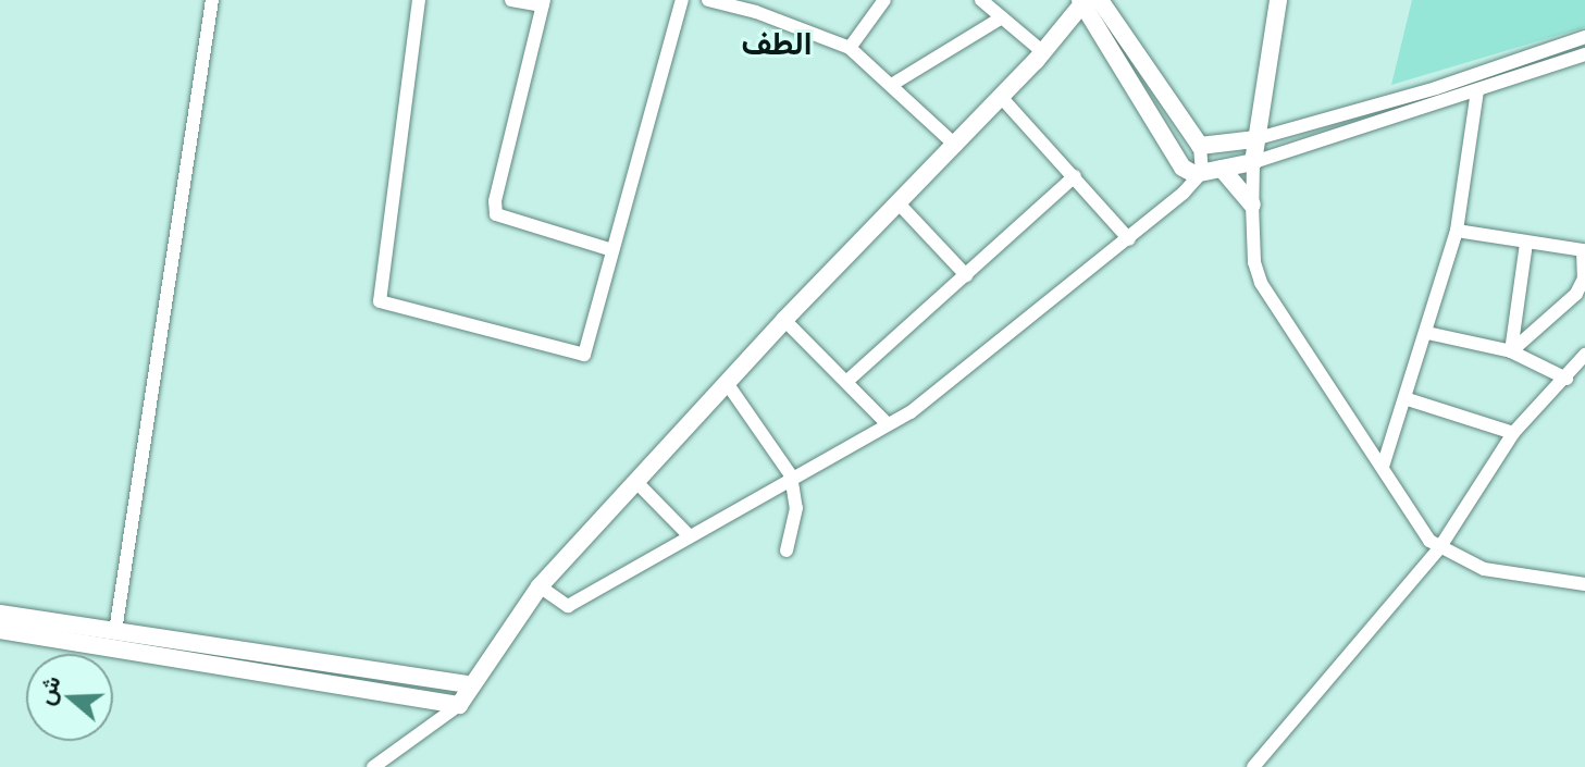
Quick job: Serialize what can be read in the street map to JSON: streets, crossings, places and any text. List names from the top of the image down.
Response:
{
  "districts": ["الطف"],
  "north": "left"
}
